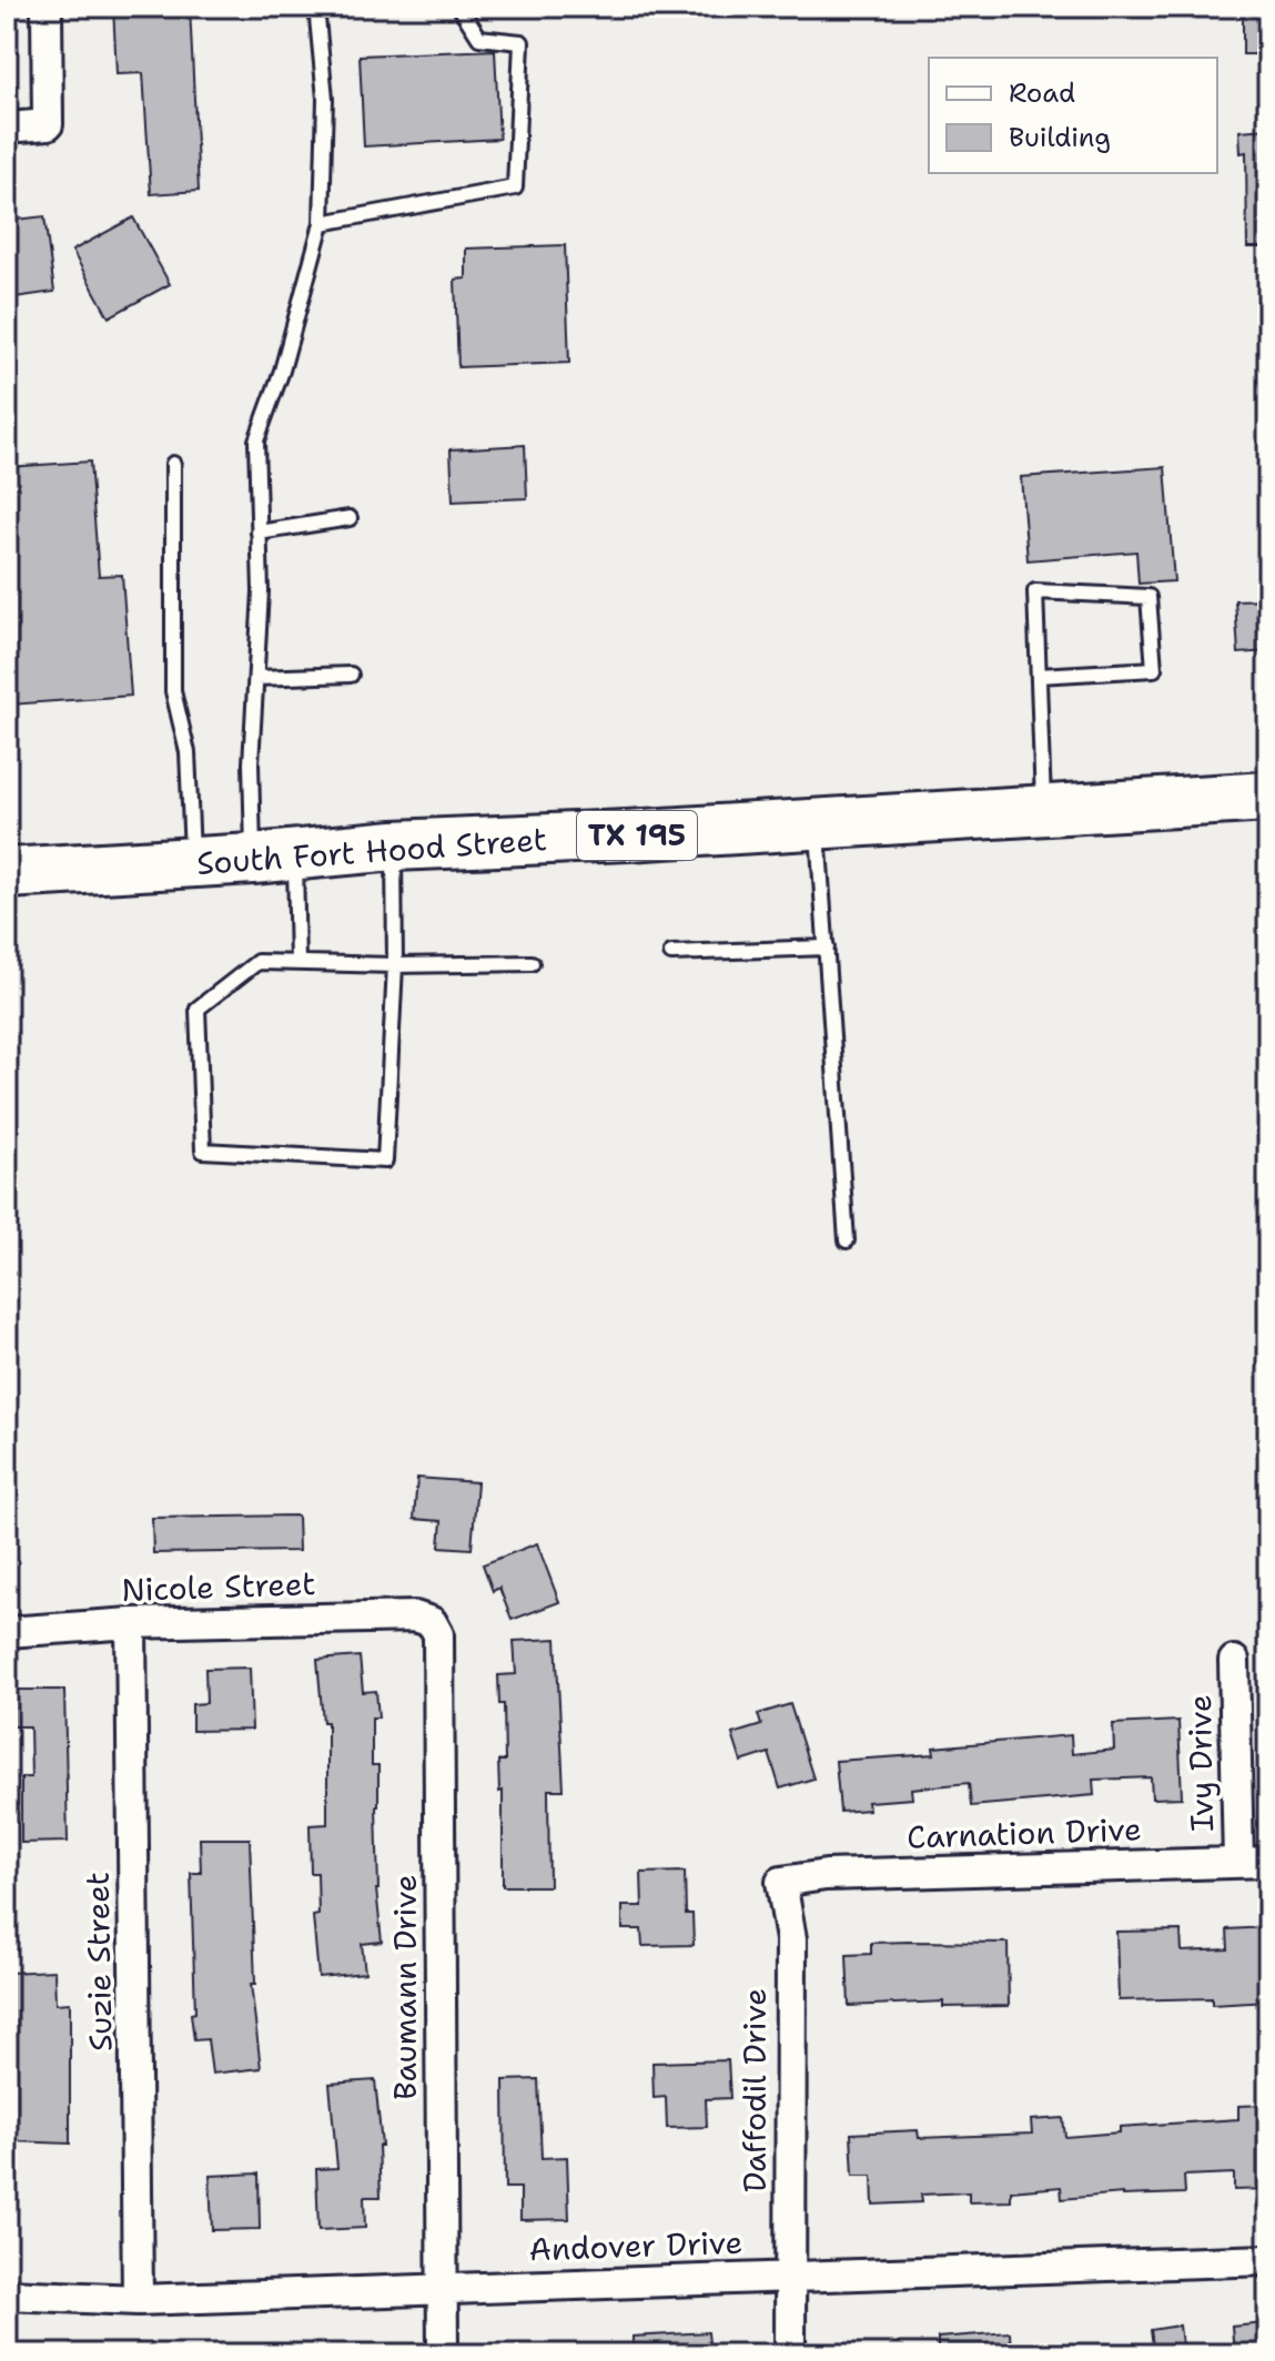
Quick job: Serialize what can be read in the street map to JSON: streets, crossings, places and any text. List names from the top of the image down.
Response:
{
  "streets": {
    "highway": ["TX 195", "South Fort Hood Street"],
    "street": [
      "Nicole Street",
      "Ivy Drive",
      "Carnation Drive",
      "Suzie Street",
      "Baumann Drive",
      "Daffodil Drive",
      "Andover Drive"
    ]
  },
  "crossings": [
    ["Nicole Street", "Suzie Street"],
    ["Nicole Street", "Baumann Drive"],
    ["Ivy Drive", "Carnation Drive"],
    ["Carnation Drive", "Daffodil Drive"],
    ["Suzie Street", "Andover Drive"],
    ["Baumann Drive", "Andover Drive"],
    ["Daffodil Drive", "Andover Drive"]
  ],
  "legend": ["Road", "Building"]
}
